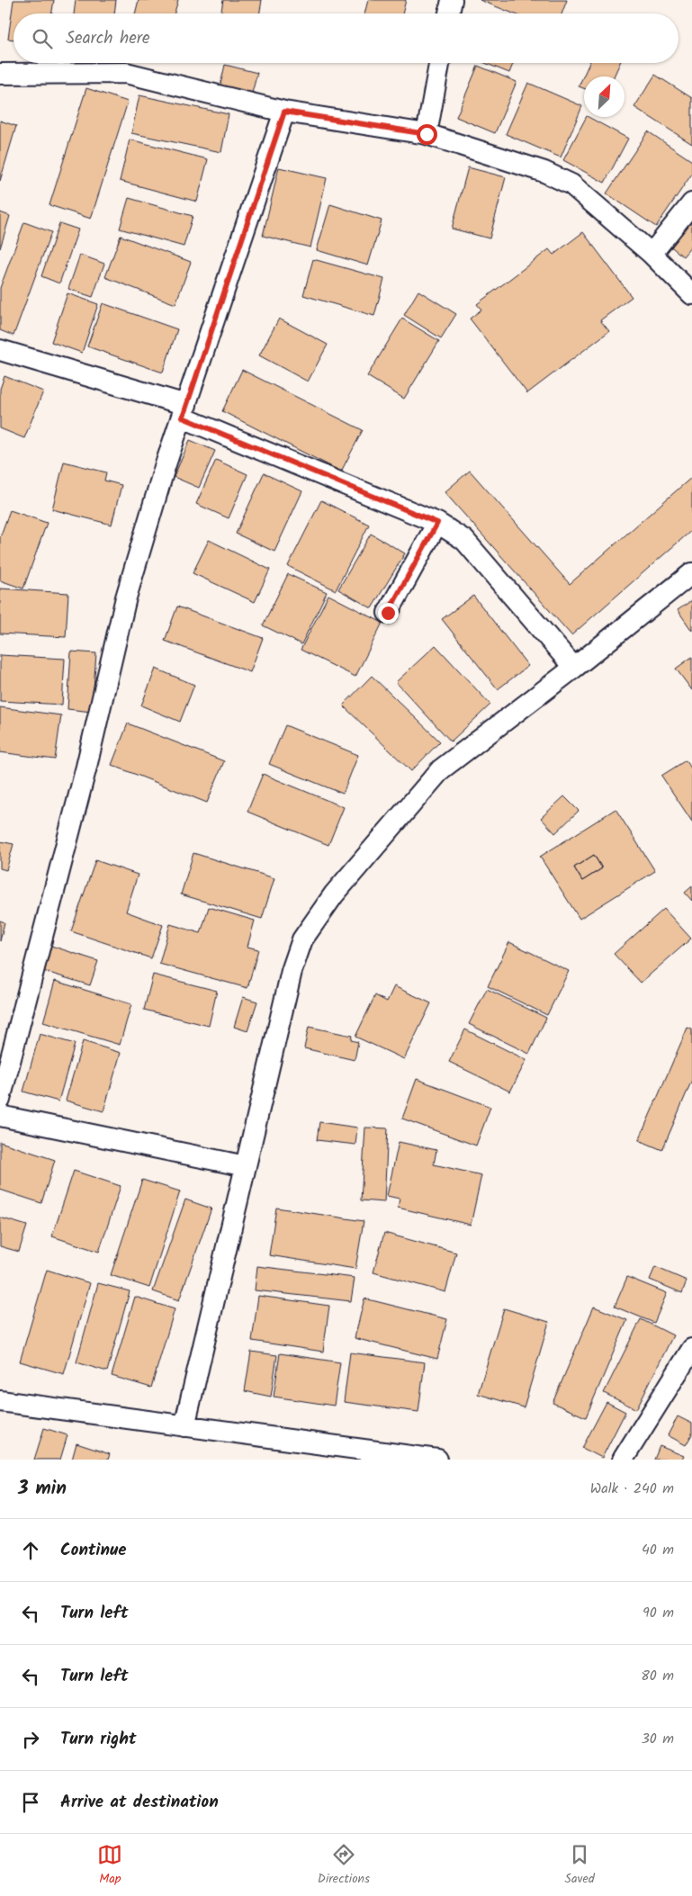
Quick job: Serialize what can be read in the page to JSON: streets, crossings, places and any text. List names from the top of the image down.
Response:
{
  "north": "top right",
  "page": {
    "search": "Search here",
    "heading": ["3 min", "Walk · 240 m"],
    "list": [
      ["Continue", "40 m"],
      ["Turn left", "90 m"],
      ["Turn left", "80 m"],
      ["Turn right", "30 m"],
      "Arrive at destination"
    ],
    "nav": ["Map", "Directions", "Saved"]
  }
}
